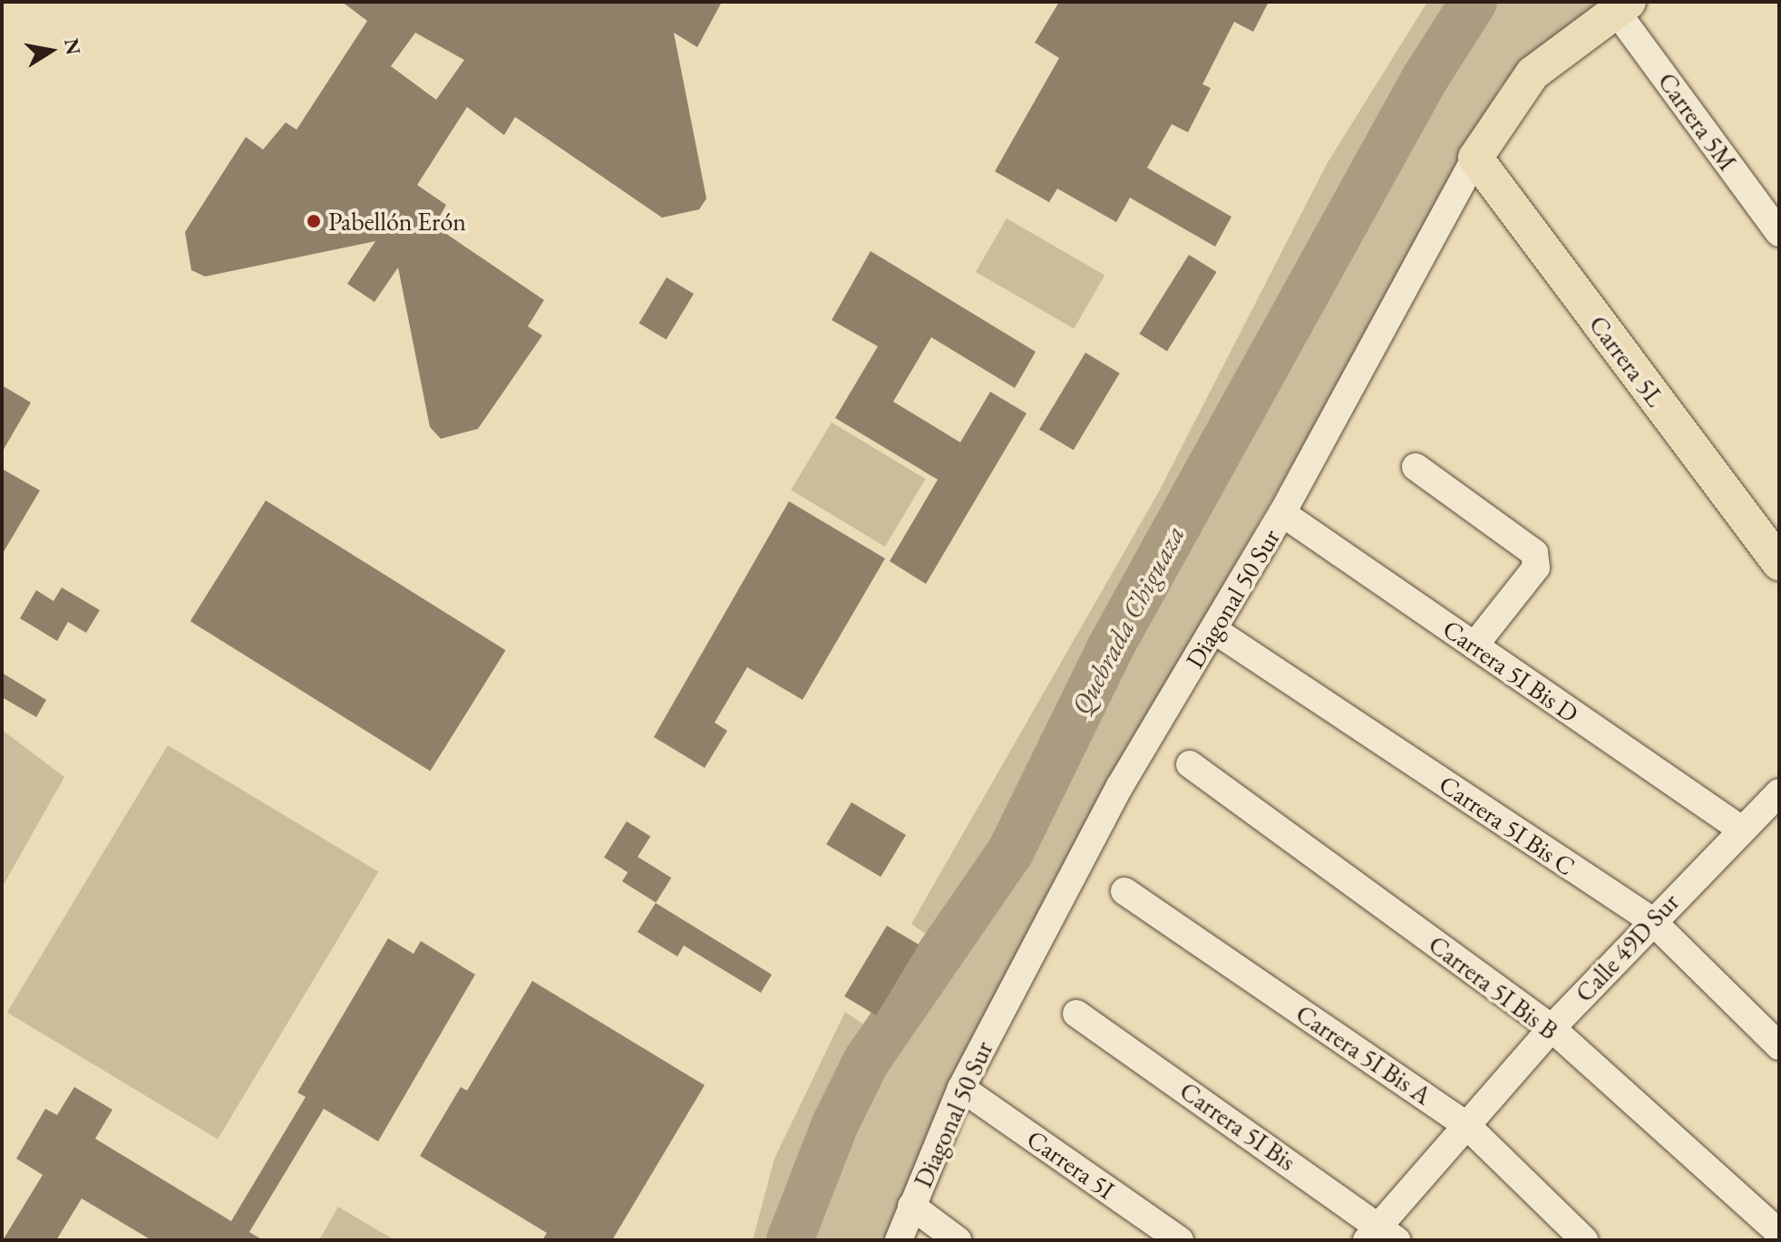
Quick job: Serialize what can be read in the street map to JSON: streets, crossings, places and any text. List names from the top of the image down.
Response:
{
  "streets": {
    "main road": ["Carrera 5L", "Diagonal 50 Sur"],
    "street": [
      "Carrera 5M",
      "Carrera 5I Bis D",
      "Carrera 5I Bis C",
      "Calle 49D Sur",
      "Carrera 5I Bis B",
      "Carrera 5I Bis A",
      "Carrera 5I Bis",
      "Carrera 5I"
    ]
  },
  "crossings": [
    ["Carrera 5M", "Diagonal 50 Sur"],
    ["Carrera 5L", "Diagonal 50 Sur"],
    ["Diagonal 50 Sur", "Carrera 5I Bis D"],
    ["Diagonal 50 Sur", "Carrera 5I Bis C"],
    ["Diagonal 50 Sur", "Carrera 5I"],
    ["Carrera 5I Bis D", "Calle 49D Sur"],
    ["Carrera 5I Bis C", "Calle 49D Sur"],
    ["Calle 49D Sur", "Carrera 5I Bis B"],
    ["Calle 49D Sur", "Carrera 5I Bis A"],
    ["Calle 49D Sur", "Carrera 5I Bis"]
  ],
  "water": ["Quebrada Chiguaza"],
  "places": ["Pabellón Erón"],
  "north": "right"
}
